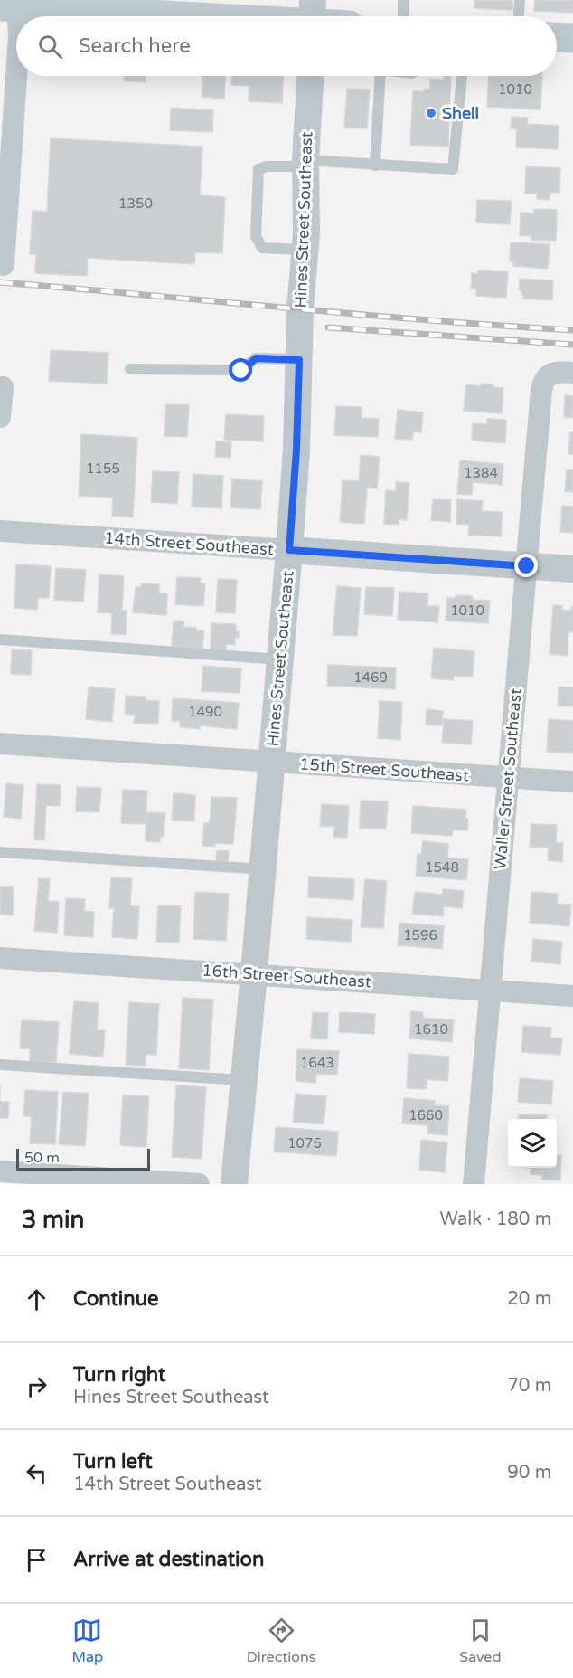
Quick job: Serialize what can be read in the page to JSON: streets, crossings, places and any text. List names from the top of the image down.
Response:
{
  "streets": {
    "street": [
      "Hines Street Southeast",
      "14th Street Southeast",
      "15th Street Southeast",
      "Waller Street Southeast",
      "16th Street Southeast"
    ]
  },
  "crossings": [
    ["Hines Street Southeast", "14th Street Southeast"],
    ["Hines Street Southeast", "15th Street Southeast"],
    ["Hines Street Southeast", "16th Street Southeast"],
    ["14th Street Southeast", "Waller Street Southeast"],
    ["15th Street Southeast", "Waller Street Southeast"],
    ["Waller Street Southeast", "16th Street Southeast"]
  ],
  "places": ["Shell"],
  "house_numbers": [
    "1010",
    "1350",
    "1155",
    "1384",
    "1010",
    "1469",
    "1490",
    "1548",
    "1596",
    "1610",
    "1643",
    "1660",
    "1075"
  ],
  "scale_bar": "50 m",
  "page": {
    "search": "Search here",
    "scale": "50 m",
    "heading": ["3 min", "Walk · 180 m"],
    "list": [
      ["Continue", "20 m"],
      ["Turn right", "Hines Street Southeast", "70 m"],
      ["Turn left", "14th Street Southeast", "90 m"],
      "Arrive at destination"
    ],
    "nav": ["Map", "Directions", "Saved"]
  }
}
